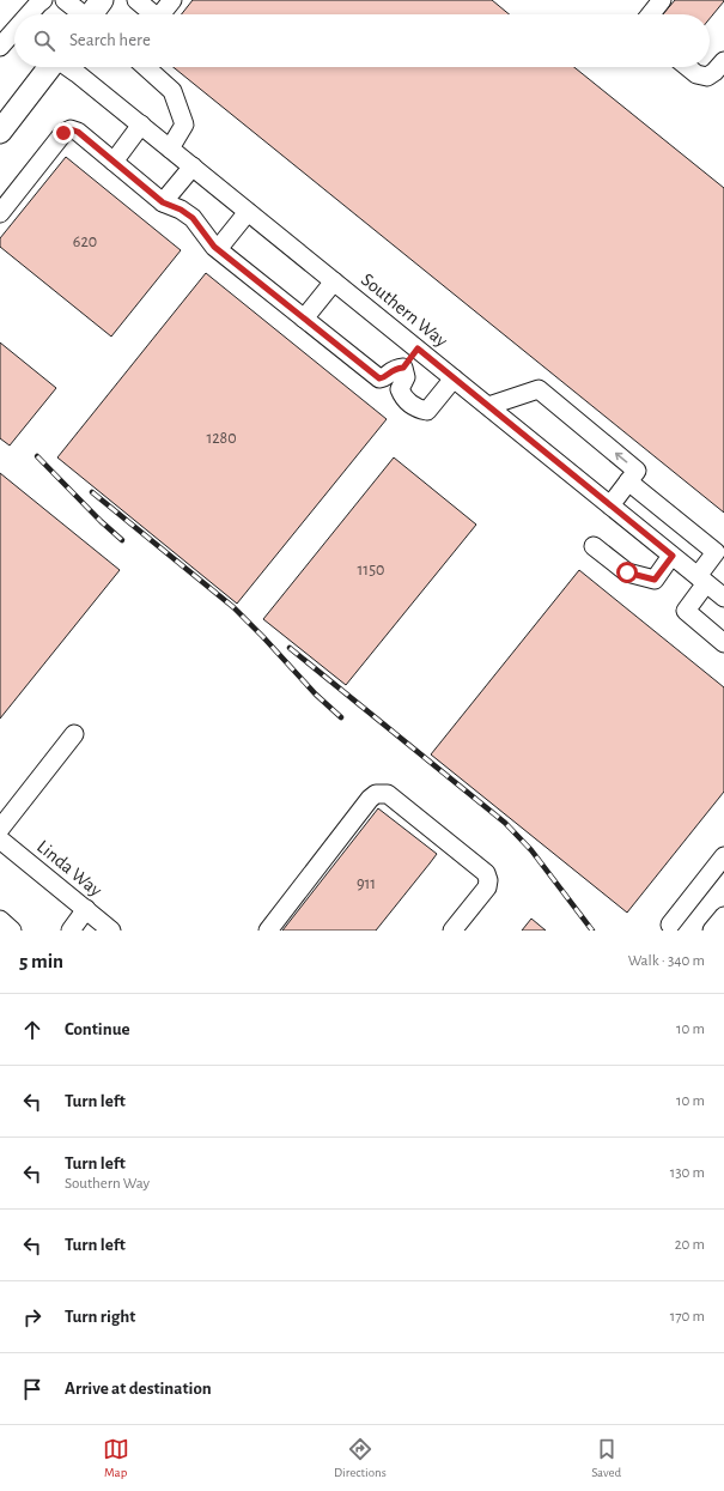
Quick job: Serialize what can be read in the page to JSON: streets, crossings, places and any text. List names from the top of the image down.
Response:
{
  "streets": {
    "street": ["Southern Way", "Linda Way"]
  },
  "house_numbers": [
    "620",
    "1280",
    "1150",
    "911"
  ],
  "page": {
    "search": "Search here",
    "heading": ["5 min", "Walk · 340 m"],
    "list": [
      ["Continue", "10 m"],
      ["Turn left", "10 m"],
      ["Turn left", "Southern Way", "130 m"],
      ["Turn left", "20 m"],
      ["Turn right", "170 m"],
      "Arrive at destination"
    ],
    "nav": ["Map", "Directions", "Saved"]
  }
}
